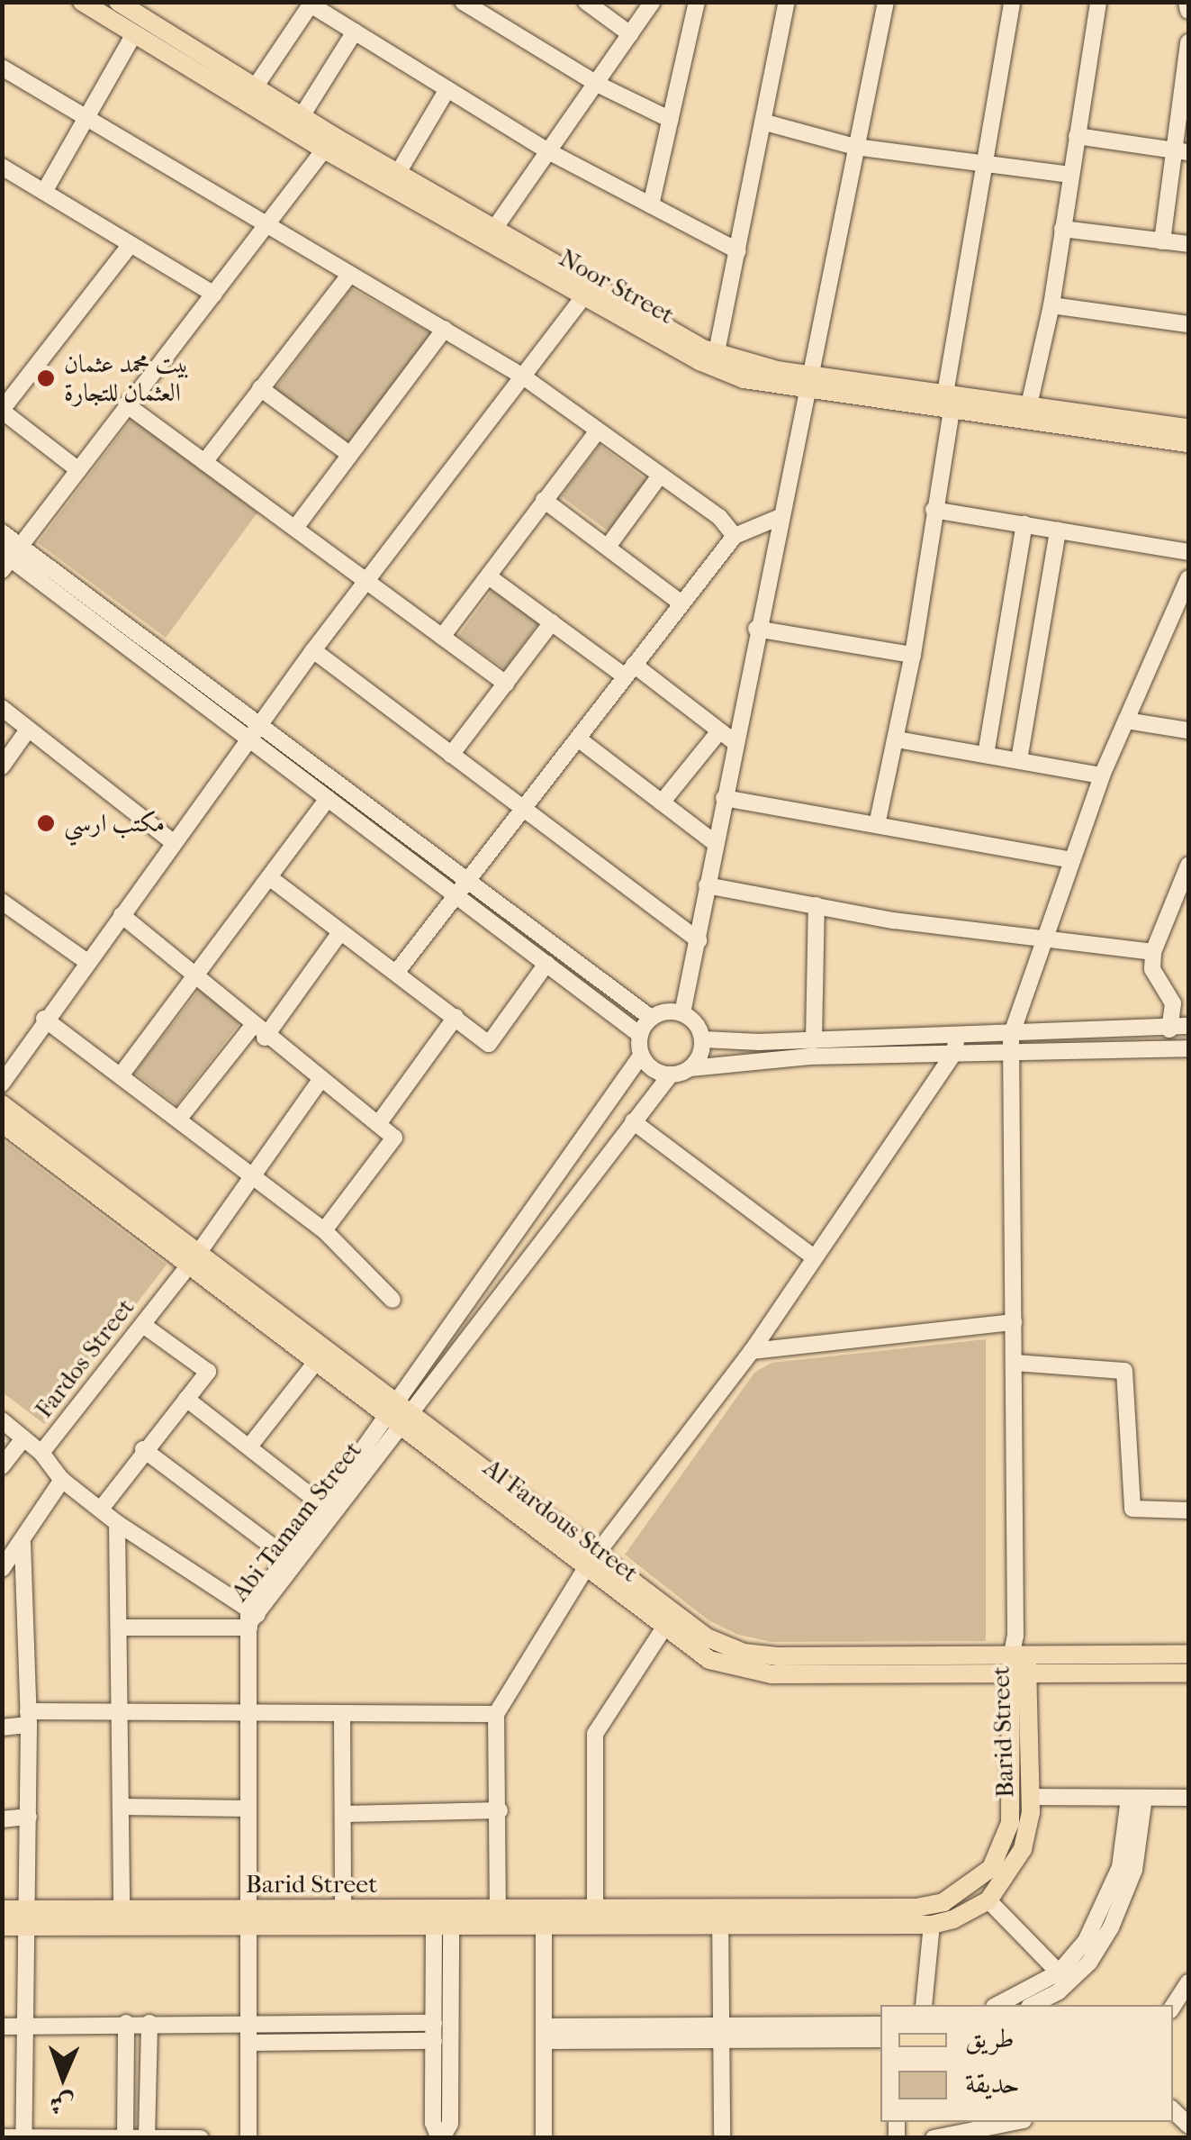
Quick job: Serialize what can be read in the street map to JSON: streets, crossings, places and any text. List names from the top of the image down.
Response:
{
  "streets": {
    "main road": ["Noor Street", "Al Fardous Street", "Barid Street"],
    "street": ["Fardos Street", "Abi Tamam Street"]
  },
  "crossings": [
    ["Fardos Street", "Al Fardous Street"],
    ["Al Fardous Street", "Abi Tamam Street"],
    ["Al Fardous Street", "Barid Street"]
  ],
  "places": ["بيت محمد عثمان العثمان للتجارة", "مكتب ارسي"],
  "legend": ["طريق", "حديقة"],
  "north": "bottom"
}
